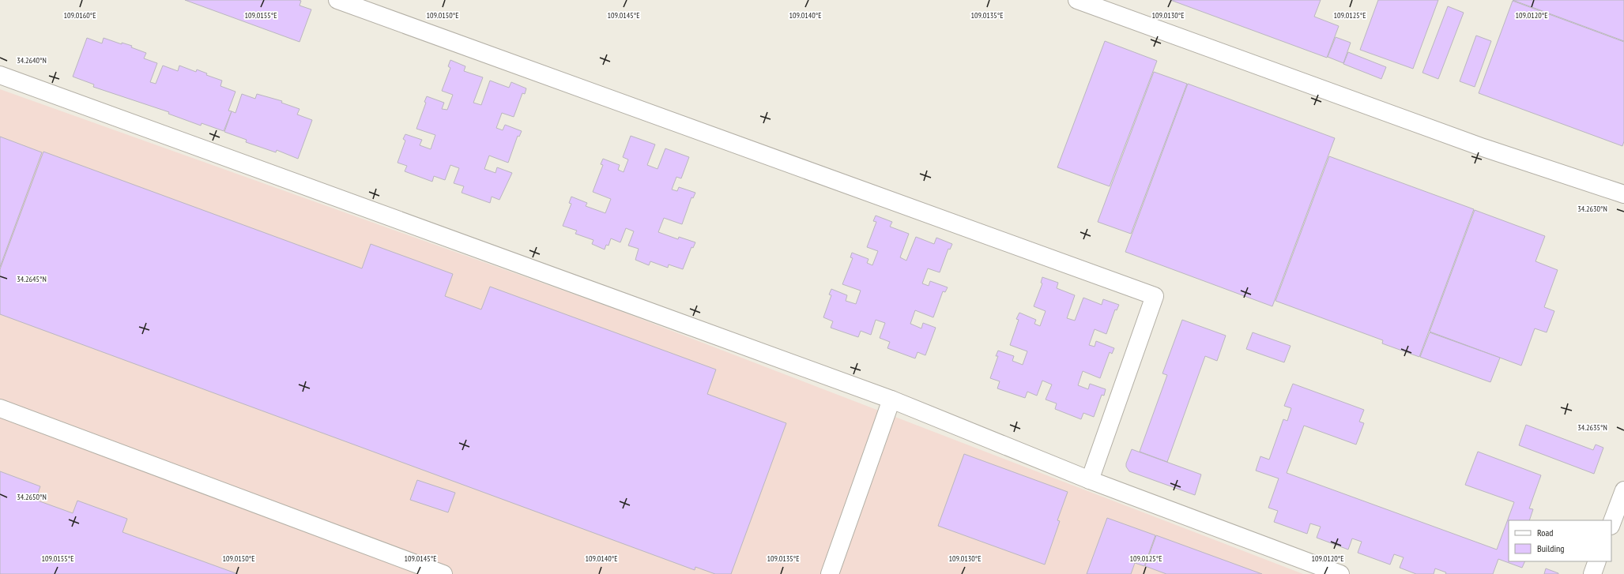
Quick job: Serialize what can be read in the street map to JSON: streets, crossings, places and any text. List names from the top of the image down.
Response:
{
  "legend": ["Road", "Building"],
  "coordinates": [
    "109.0140°E",
    "109.0125°E",
    "109.0160°E",
    "109.0155°E",
    "109.0150°E",
    "109.0145°E",
    "109.0135°E",
    "109.0130°E",
    "109.0120°E",
    "34.2640°N",
    "34.2630°N",
    "34.2645°N",
    "34.2635°N",
    "34.2650°N"
  ]
}
